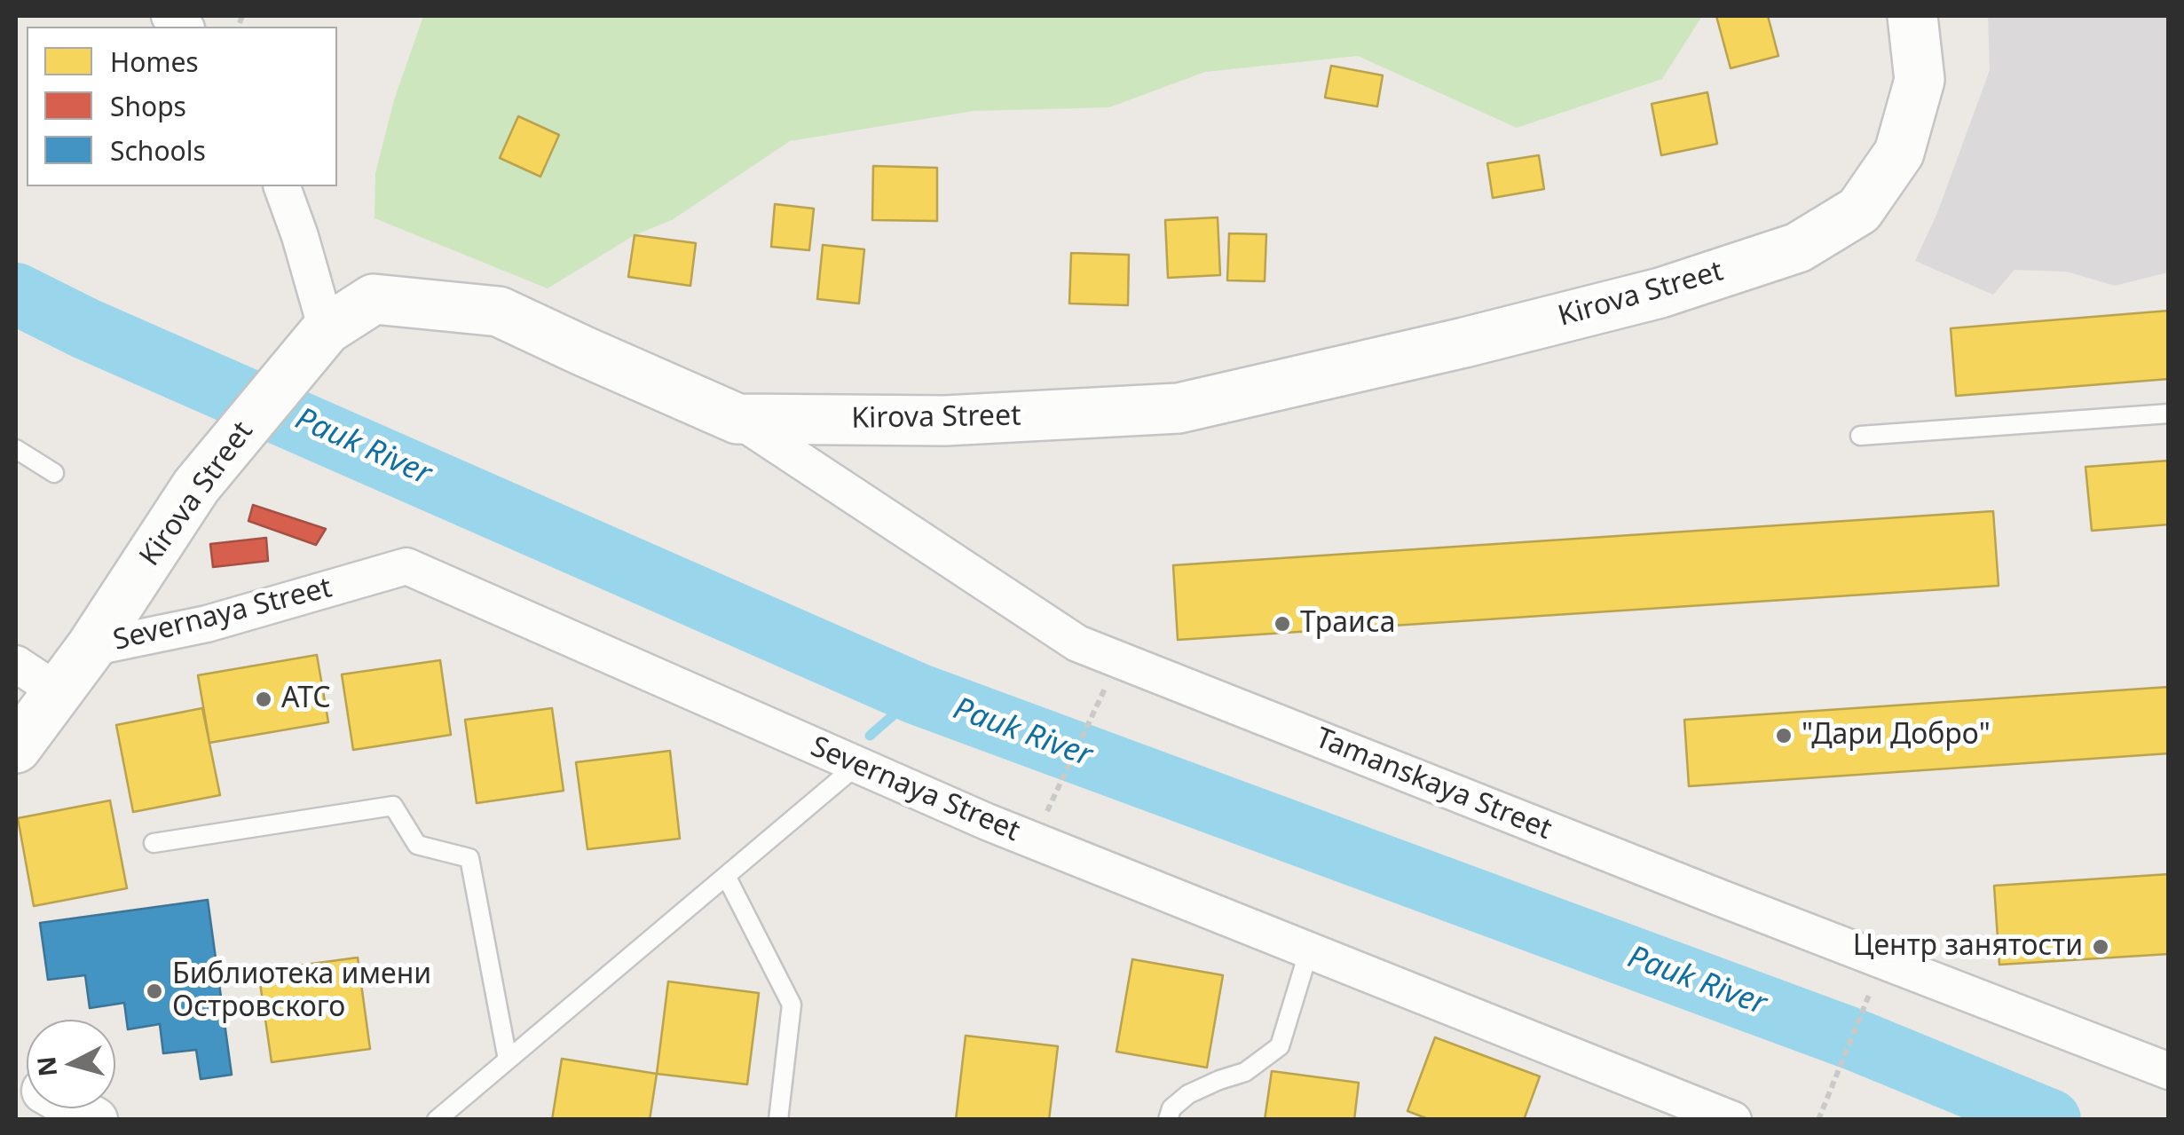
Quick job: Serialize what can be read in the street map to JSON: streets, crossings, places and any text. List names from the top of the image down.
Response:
{
  "streets": {
    "main road": ["Kirova Street"],
    "street": ["Severnaya Street", "Tamanskaya Street"]
  },
  "crossings": [
    ["Kirova Street", "Severnaya Street"],
    ["Kirova Street", "Tamanskaya Street"]
  ],
  "water": ["Pauk River"],
  "places": [
    "Траиса",
    "АТС",
    "\"Дари Добро\"",
    "Центр занятости",
    "Библиотека имени Островского"
  ],
  "legend": ["Homes", "Shops", "Schools"],
  "north": "left"
}
